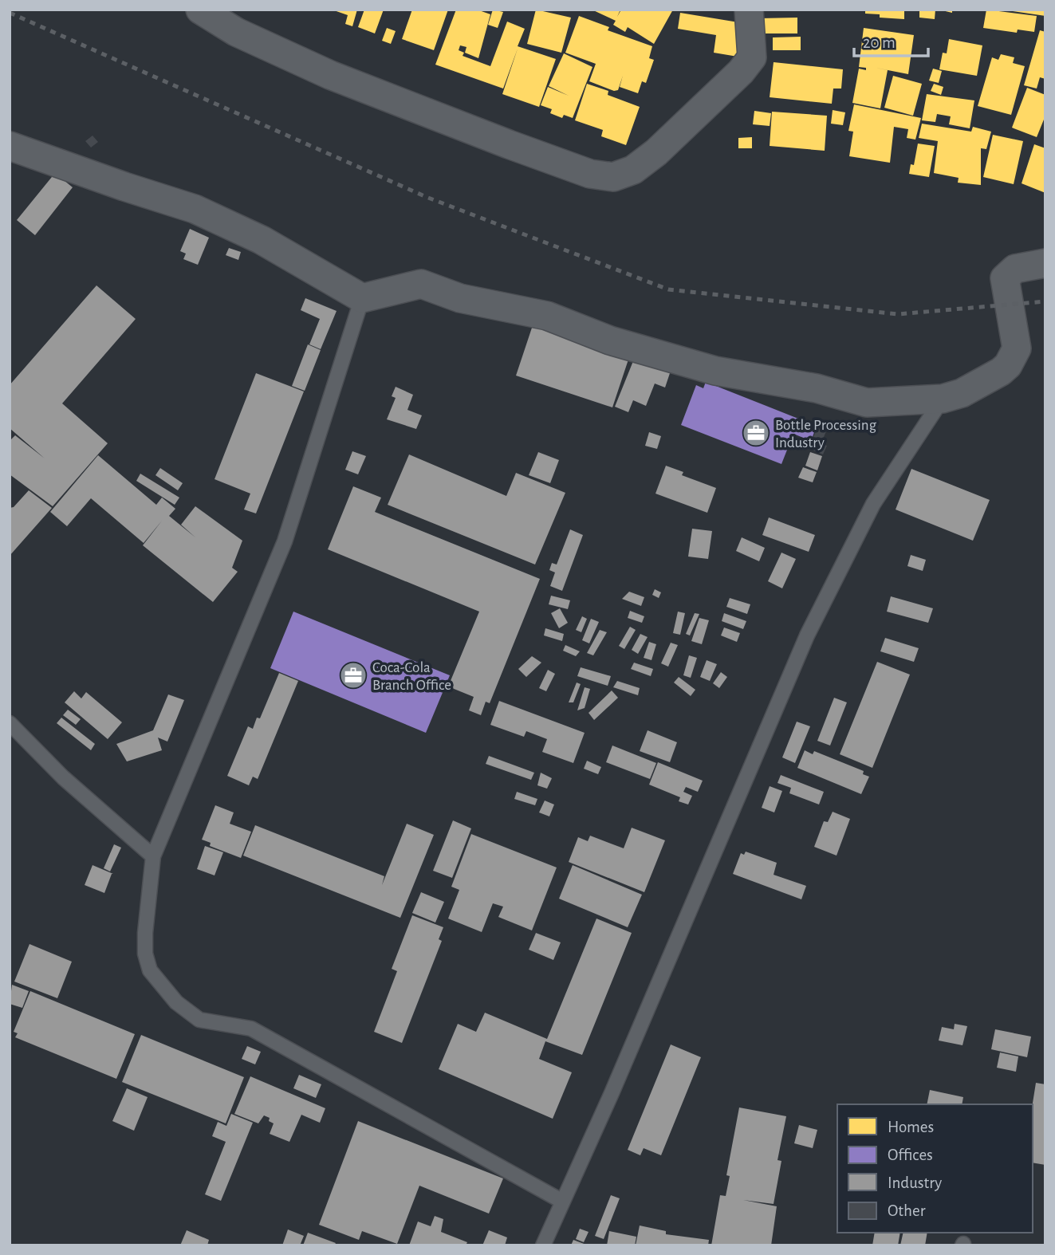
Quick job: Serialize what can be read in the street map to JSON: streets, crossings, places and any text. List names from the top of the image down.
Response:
{
  "places": {
    "office": ["Bottle Processing Industry", "Coca-Cola Branch Office"]
  },
  "legend": [
    "Homes",
    "Offices",
    "Industry",
    "Other"
  ],
  "scale_bar": "20 m"
}
